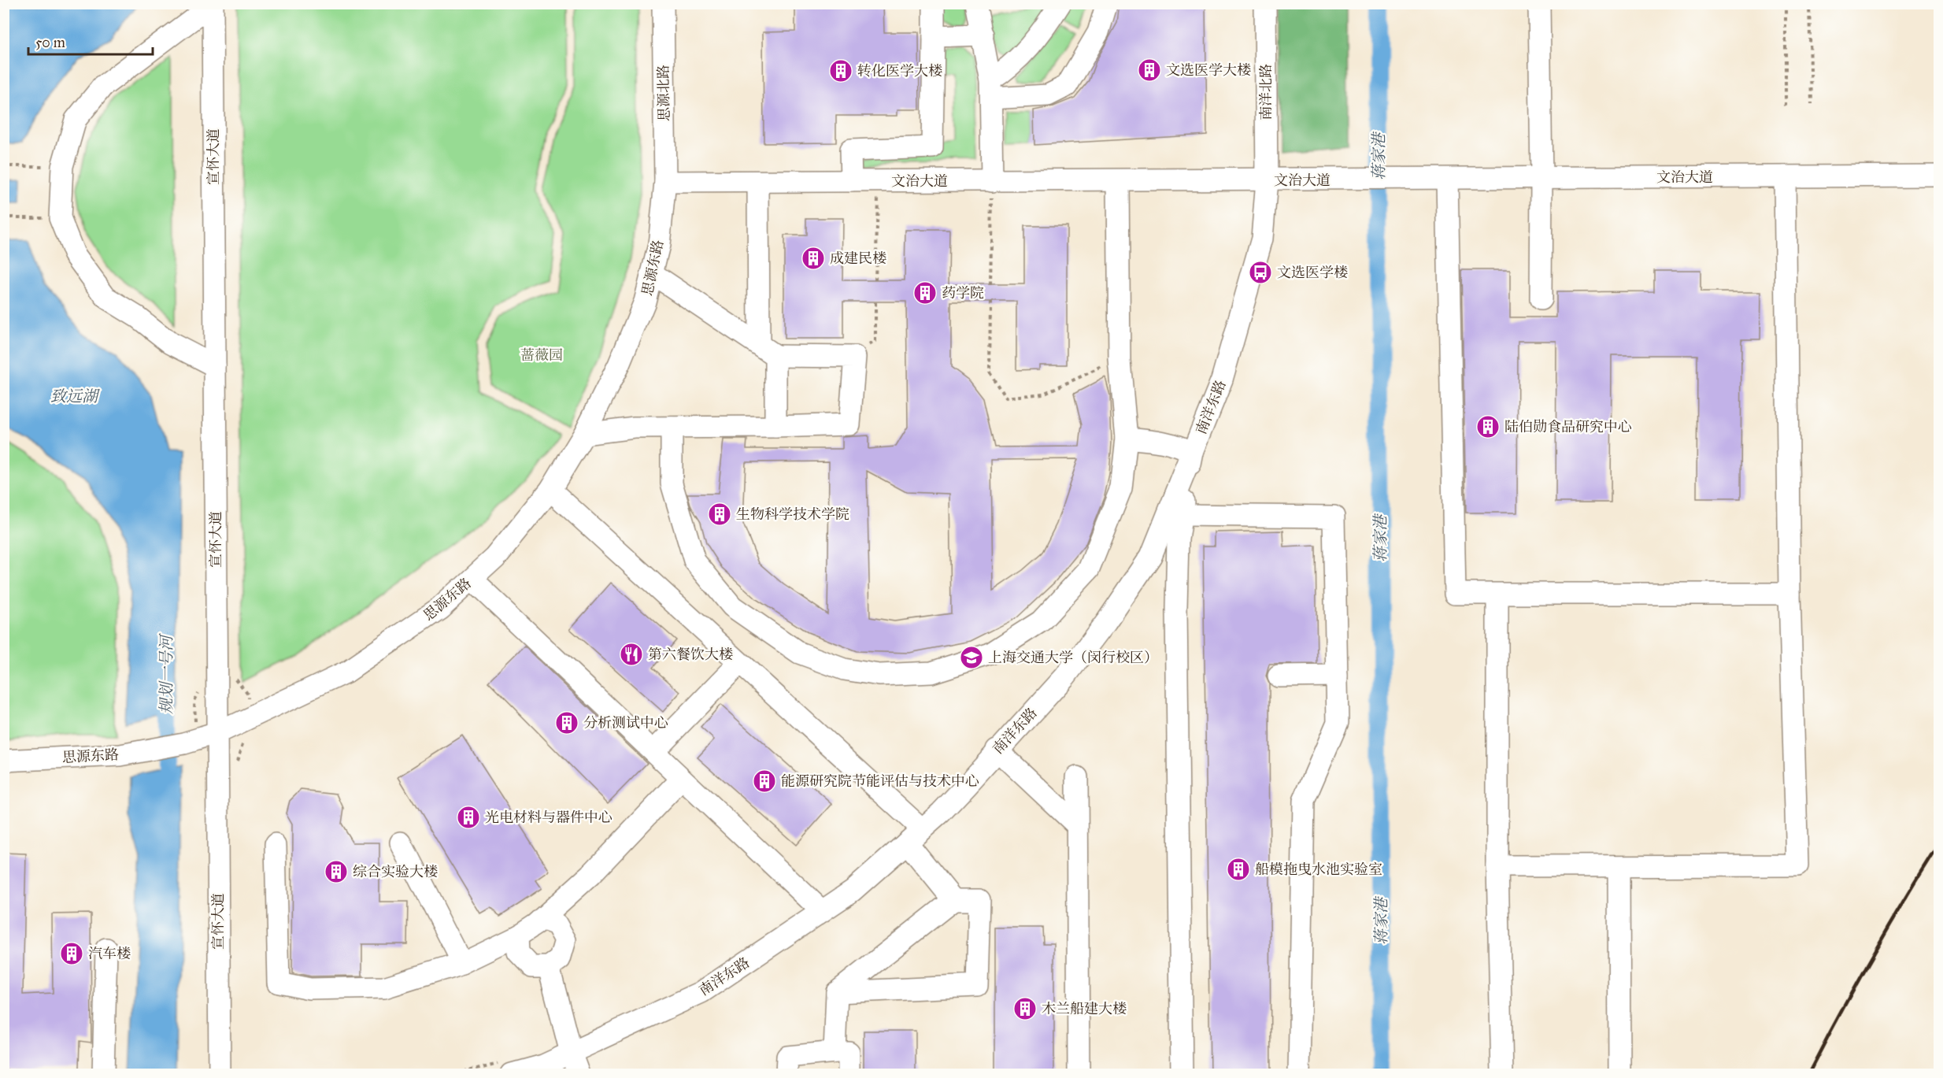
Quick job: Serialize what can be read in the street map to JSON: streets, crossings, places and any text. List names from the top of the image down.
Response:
{
  "streets": {
    "street": [
      "南洋北路",
      "思源北路",
      "宣怀大道",
      "文治大道",
      "思源东路",
      "南洋东路"
    ]
  },
  "crossings": [
    ["南洋北路", "文治大道"],
    ["南洋北路", "南洋东路"],
    ["思源北路", "文治大道"],
    ["思源北路", "思源东路"],
    ["宣怀大道", "思源东路"],
    ["文治大道", "思源东路"],
    ["文治大道", "南洋东路"]
  ],
  "water": ["蒋家港", "致远湖", "规划一号河"],
  "parks": ["蔷薇园"],
  "places": {
    "building": [
      "文选医学大楼",
      "转化医学大楼",
      "成建民楼",
      "药学院",
      "陆伯勋食品研究中心",
      "生物科学技术学院",
      "分析测试中心",
      "能源研究院节能评估与技术中心",
      "光电材料与器件中心",
      "船模拖曳水池实验室",
      "综合实验大楼",
      "汽车楼",
      "木兰船建大楼"
    ],
    "bus stop": ["文选医学楼"],
    "restaurant": ["第六餐饮大楼"],
    "school or university": ["上海交通大学（闵行校区）"]
  },
  "scale_bar": "50 m"
}
